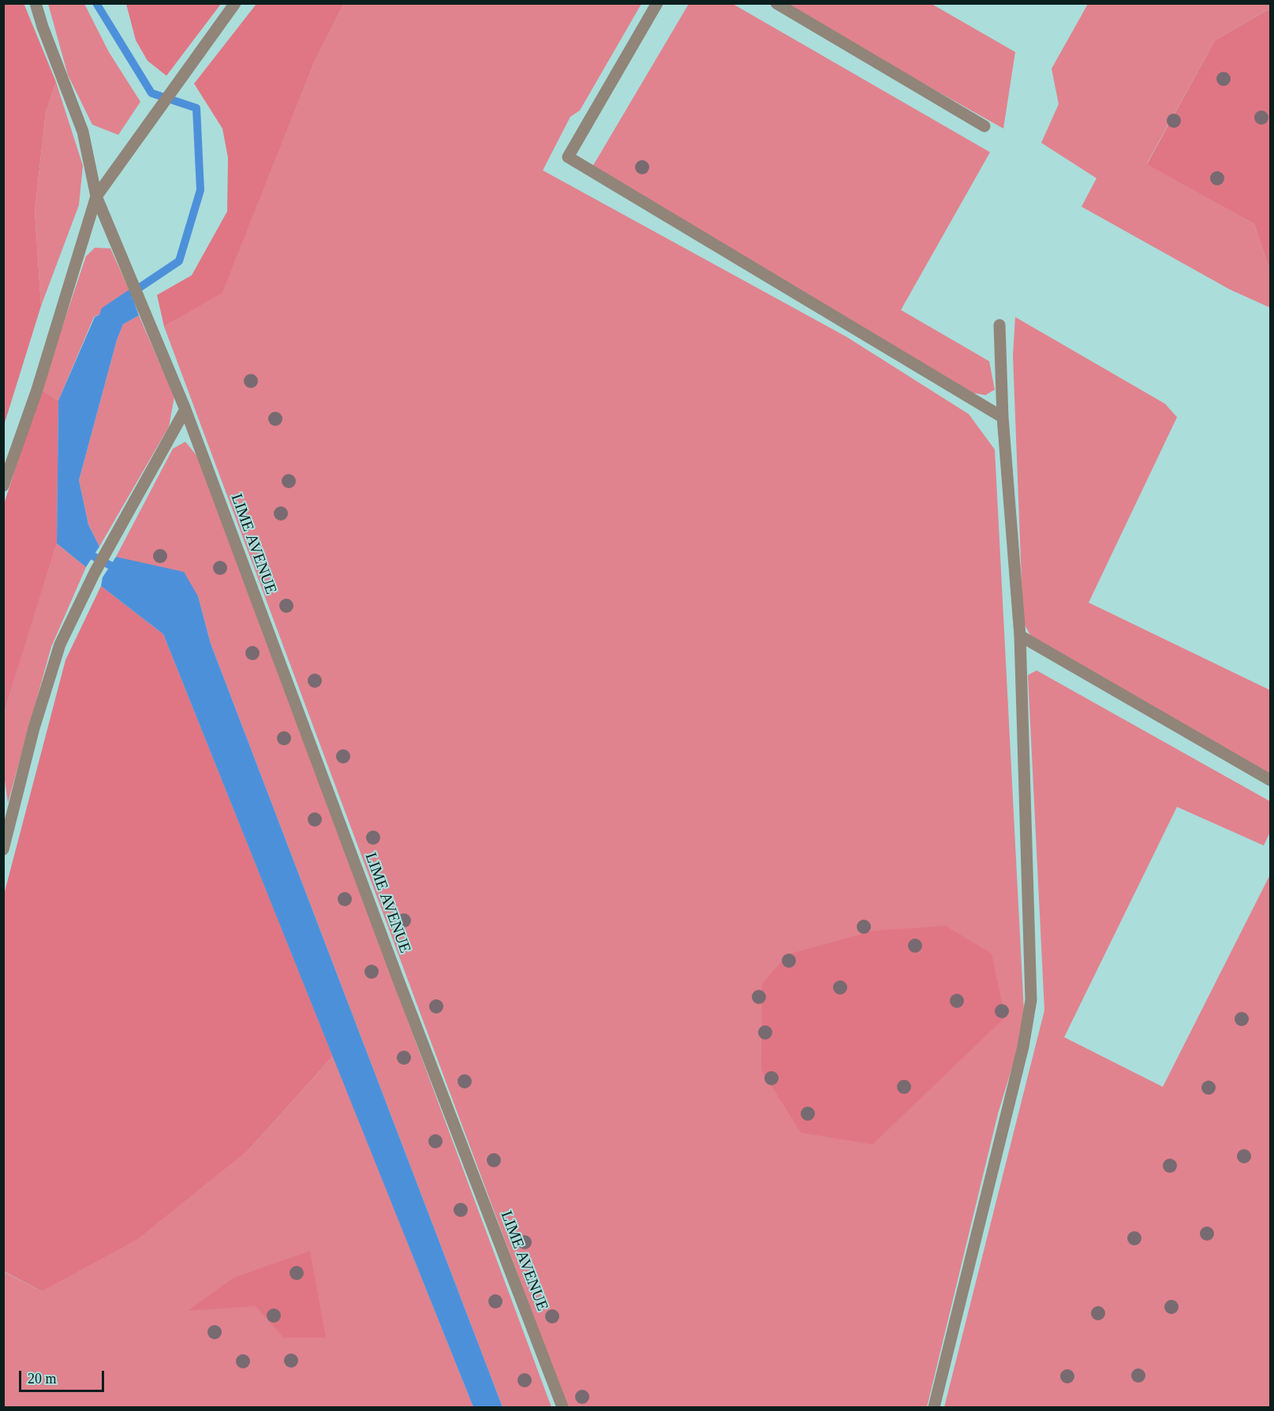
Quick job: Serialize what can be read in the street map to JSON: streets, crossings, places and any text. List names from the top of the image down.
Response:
{
  "streets": {
    "lane": ["LIME AVENUE"]
  },
  "scale_bar": "20 m"
}
